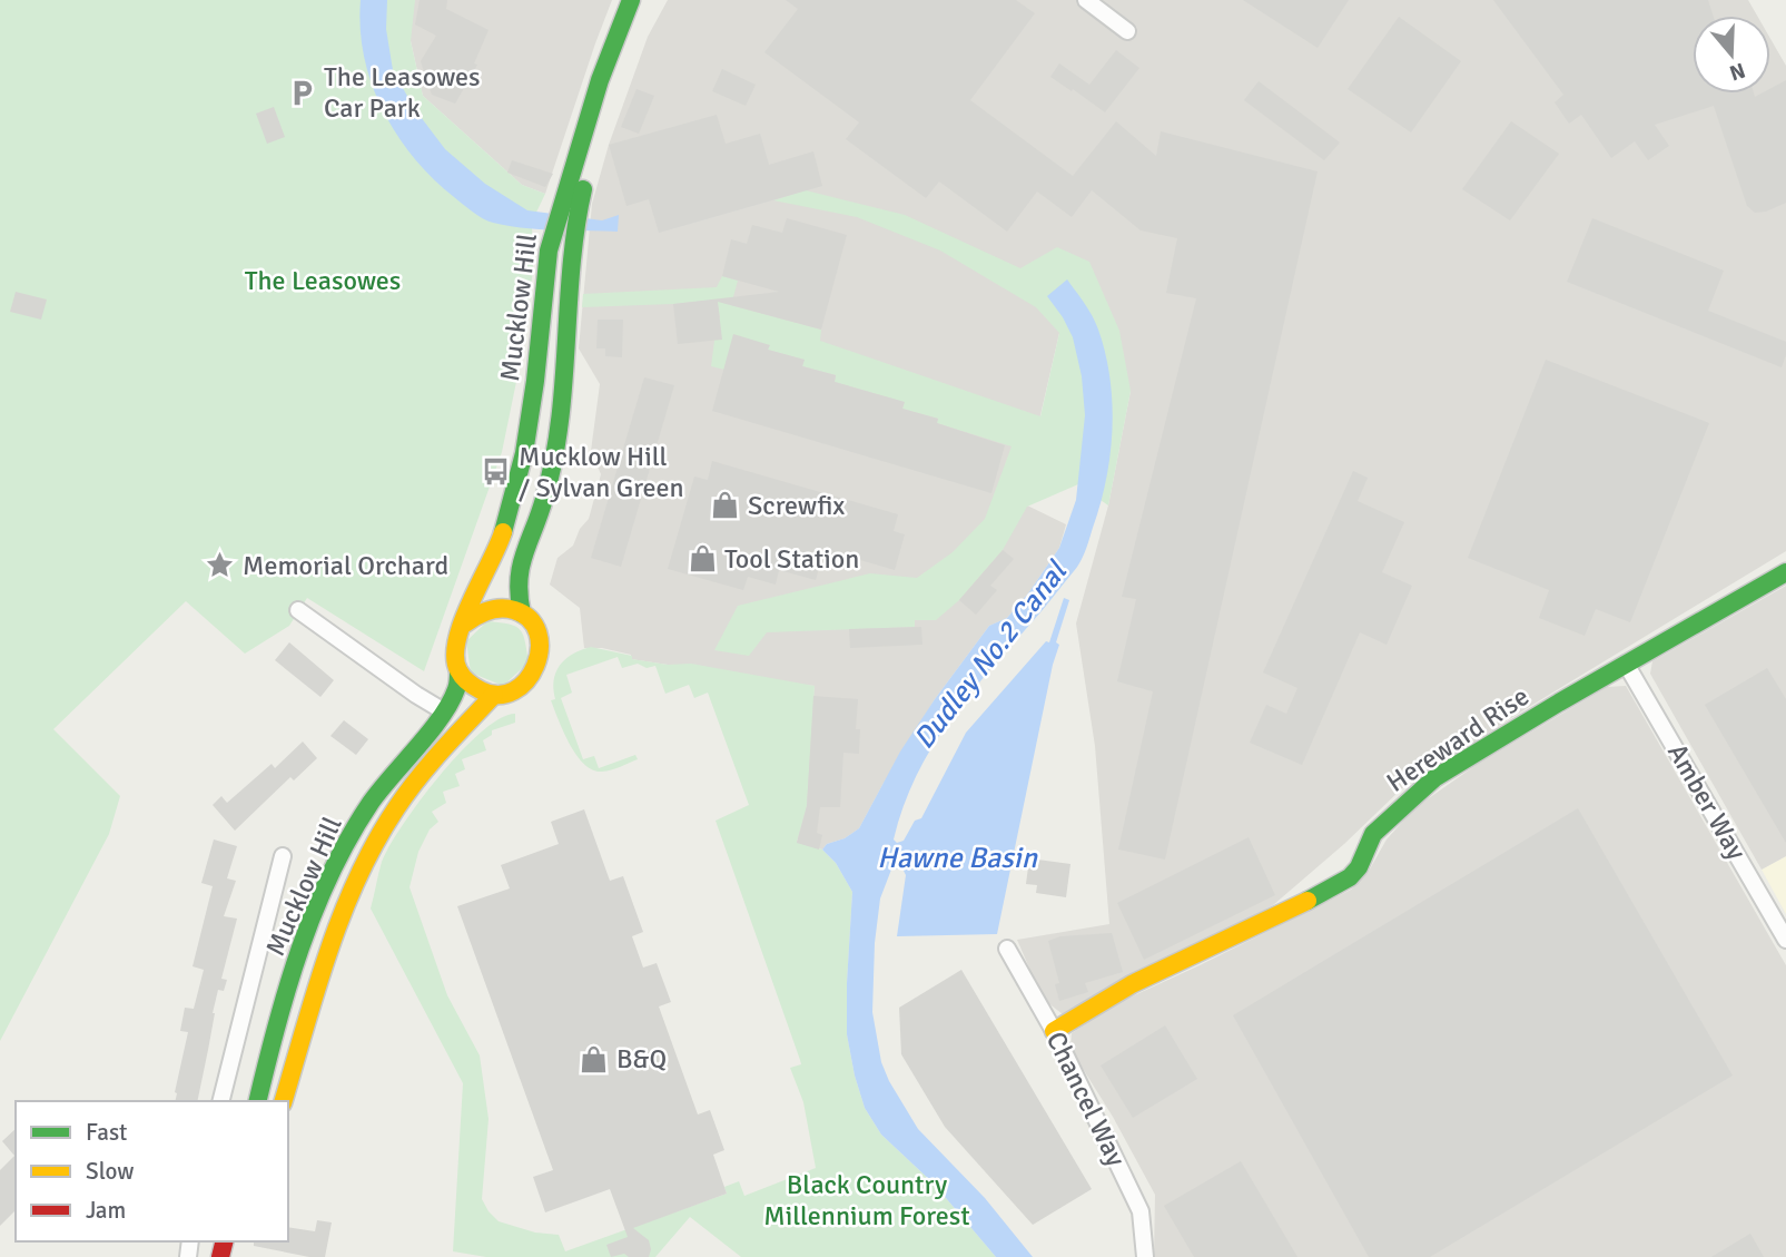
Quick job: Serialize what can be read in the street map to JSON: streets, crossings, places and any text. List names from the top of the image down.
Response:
{
  "streets": {
    "main road": ["Mucklow Hill", "Hereward Rise"],
    "street": ["Amber Way", "Chancel Way"]
  },
  "crossings": [
    ["Hereward Rise", "Amber Way"],
    ["Hereward Rise", "Chancel Way"]
  ],
  "water": ["Dudley No.2 Canal", "Hawne Basin"],
  "parks": ["The Leasowes", "Black Country Millennium Forest"],
  "places": {
    "parking": ["The Leasowes Car Park"],
    "bus stop": ["Mucklow Hill / Sylvan Green"],
    "shop": ["Screwfix", "Tool Station", "B&Q"],
    "place": ["Memorial Orchard"]
  },
  "legend": ["Fast", "Slow", "Jam"],
  "north": "bottom"
}
